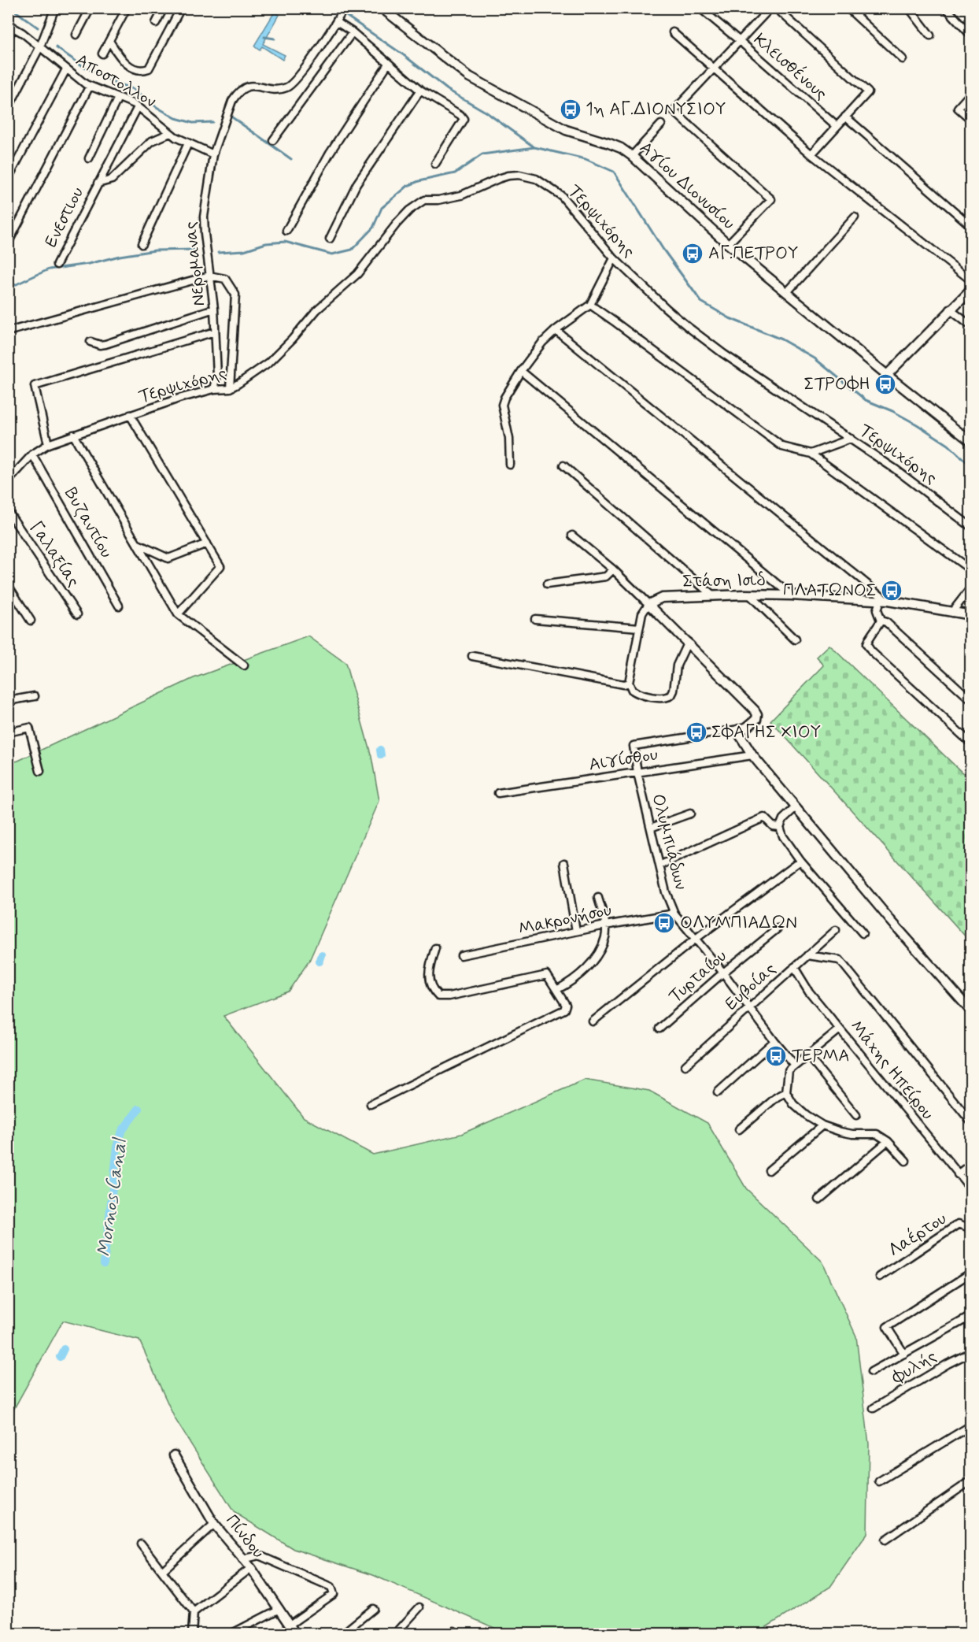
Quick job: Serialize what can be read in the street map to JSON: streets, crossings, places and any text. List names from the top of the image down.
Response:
{
  "streets": {
    "street": [
      "Κλεισθένους",
      "Αποστολλον",
      "Αγίου Διονυσίου",
      "Ενεστιου",
      "Τερψιχόρης",
      "Νερομανας",
      "Βυζαντίου",
      "Γαλαξίας",
      "Στάση Ισιδ",
      "Αιγίσθου",
      "Ολυμπιάδων",
      "Μακρονήσου",
      "Τυρταίου",
      "Ευβοίας",
      "Μάχης Ηπείρου",
      "Λαέρτου",
      "Φυλής",
      "Πίνδου"
    ]
  },
  "crossings": [
    ["Αποστολλον", "Ενεστιου"],
    ["Αποστολλον", "Νερομανας"],
    ["Τερψιχόρης", "Νερομανας"],
    ["Τερψιχόρης", "Βυζαντίου"],
    ["Αιγίσθου", "Ολυμπιάδων"],
    ["Ολυμπιάδων", "Μακρονήσου"],
    ["Ολυμπιάδων", "Τυρταίου"],
    ["Ολυμπιάδων", "Ευβοίας"],
    ["Ευβοίας", "Μάχης Ηπείρου"]
  ],
  "water": ["Mornos Canal"],
  "places": {
    "bus stop": [
      "1η ΑΓ.ΔΙΟΝΥΣΙΟΥ",
      "ΑΓ.ΠΕΤΡΟΥ",
      "ΣΤΡΟΦΗ",
      "ΠΛΑΤΩΝΟΣ",
      "ΣΦΑΓΗΣ ΧΙΟΥ",
      "ΟΛΥΜΠΙΑΔΩΝ",
      "ΤΕΡΜΑ"
    ]
  }
}
